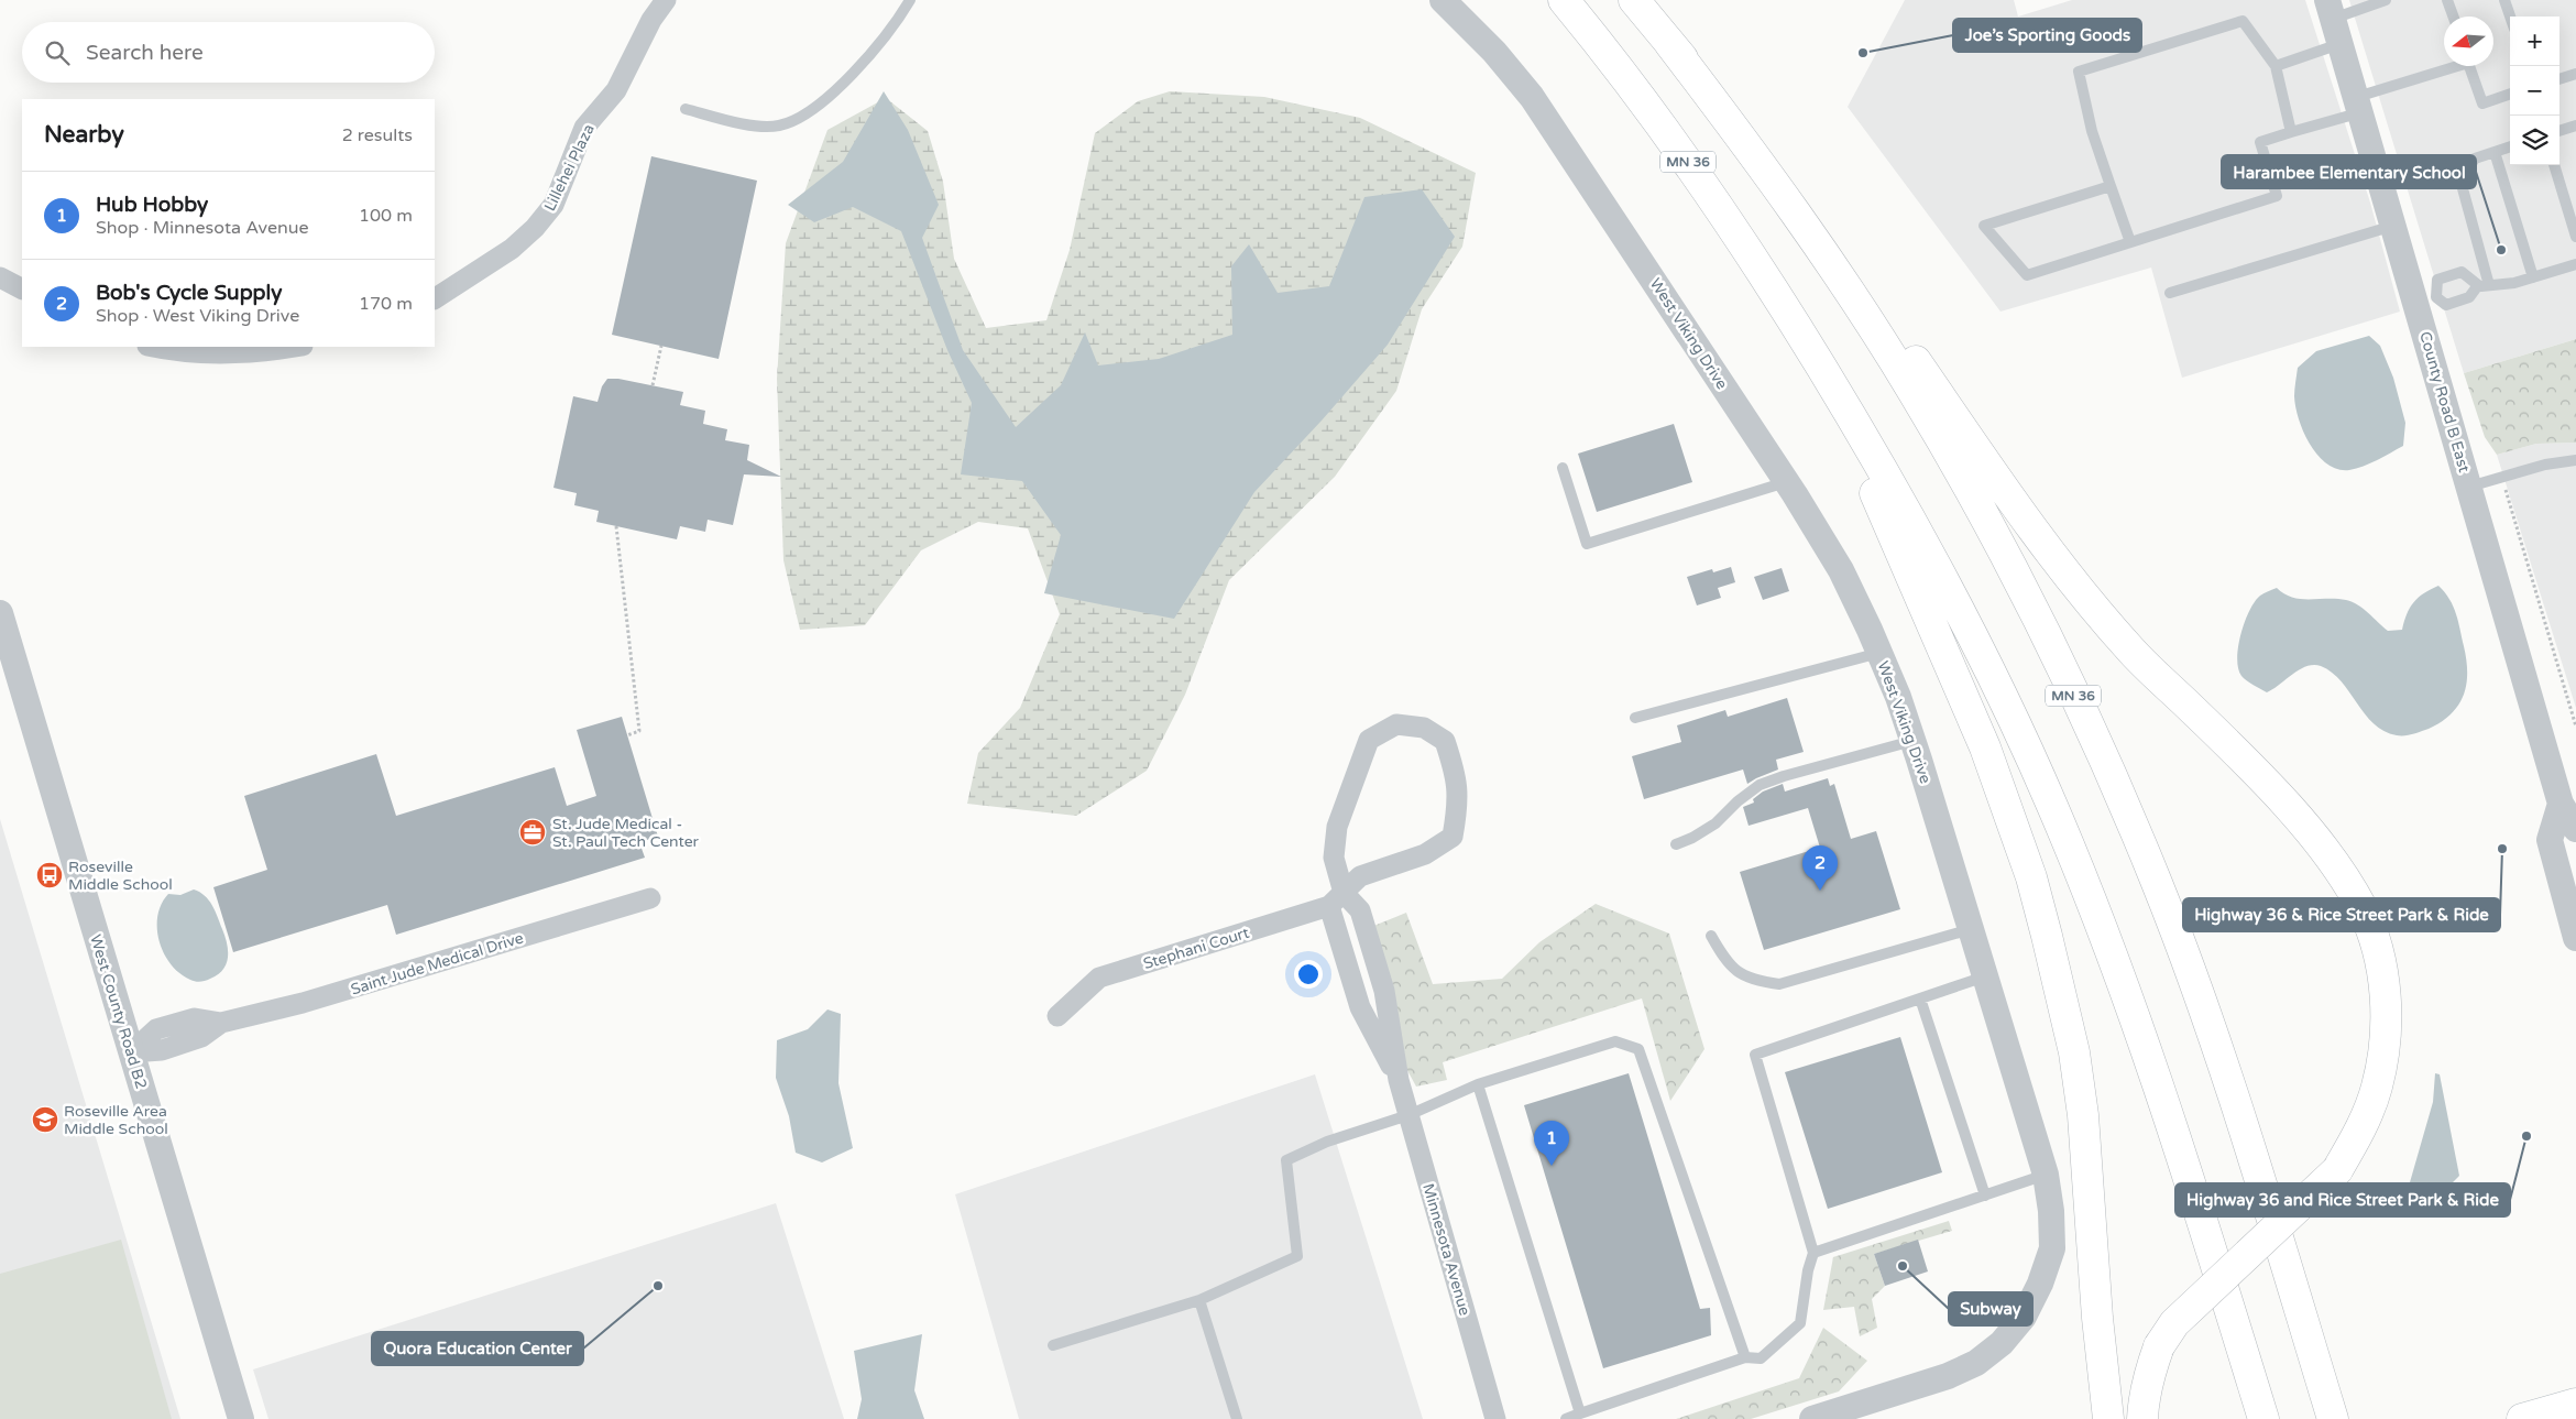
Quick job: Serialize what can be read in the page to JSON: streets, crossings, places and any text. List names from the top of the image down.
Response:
{
  "streets": {
    "main road": ["MN 36"],
    "street": [
      "Lillehei Plaza",
      "West Viking Drive",
      "County Road B East",
      "Stephani Court",
      "Saint Jude Medical Drive",
      "West County Road B2",
      "Minnesota Avenue"
    ]
  },
  "crossings": [
    ["Stephani Court", "Minnesota Avenue"],
    ["Saint Jude Medical Drive", "West County Road B2"]
  ],
  "places": {
    "other": [
      "Joe’s Sporting Goods",
      "Harambee Elementary School",
      "Highway 36 & Rice Street Park & Ride",
      "Highway 36 and Rice Street Park & Ride",
      "Subway",
      "Quora Education Center"
    ],
    "office": ["St. Jude Medical - St. Paul Tech Center"],
    "bus stop": ["Roseville Middle School"],
    "school or university": ["Roseville Area Middle School"]
  },
  "north": "left",
  "page": {
    "map_buttons": ["+", "−"],
    "search": "Search here",
    "heading": ["Nearby", "2 results"],
    "list": [
      {
        "mark": "1",
        "name": "Hub Hobby",
        "note": "Shop · Minnesota Avenue",
        "value": "100 m"
      },
      {
        "mark": "2",
        "name": "Bob's Cycle Supply",
        "note": "Shop · West Viking Drive",
        "value": "170 m"
      }
    ],
    "pins": ["2", "1"]
  }
}
